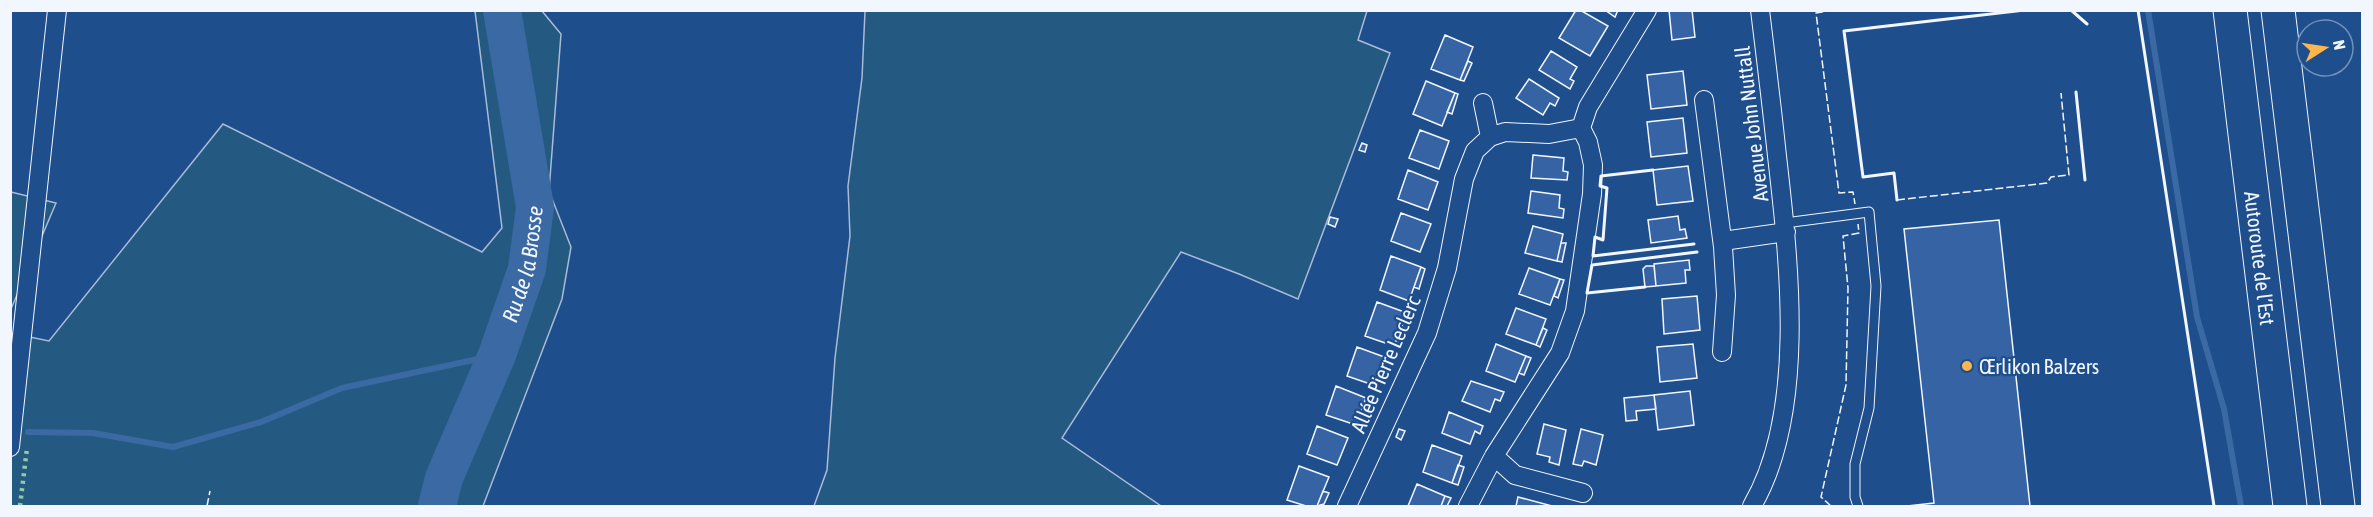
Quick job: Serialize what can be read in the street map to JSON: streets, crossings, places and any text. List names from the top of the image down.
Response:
{
  "streets": {
    "highway": ["Autoroute de l’Est"],
    "street": ["Avenue John Nuttall", "Allée Pierre Leclerc"]
  },
  "water": ["Ru de la Brosse"],
  "places": ["Œrlikon Balzers"],
  "north": "right"
}
